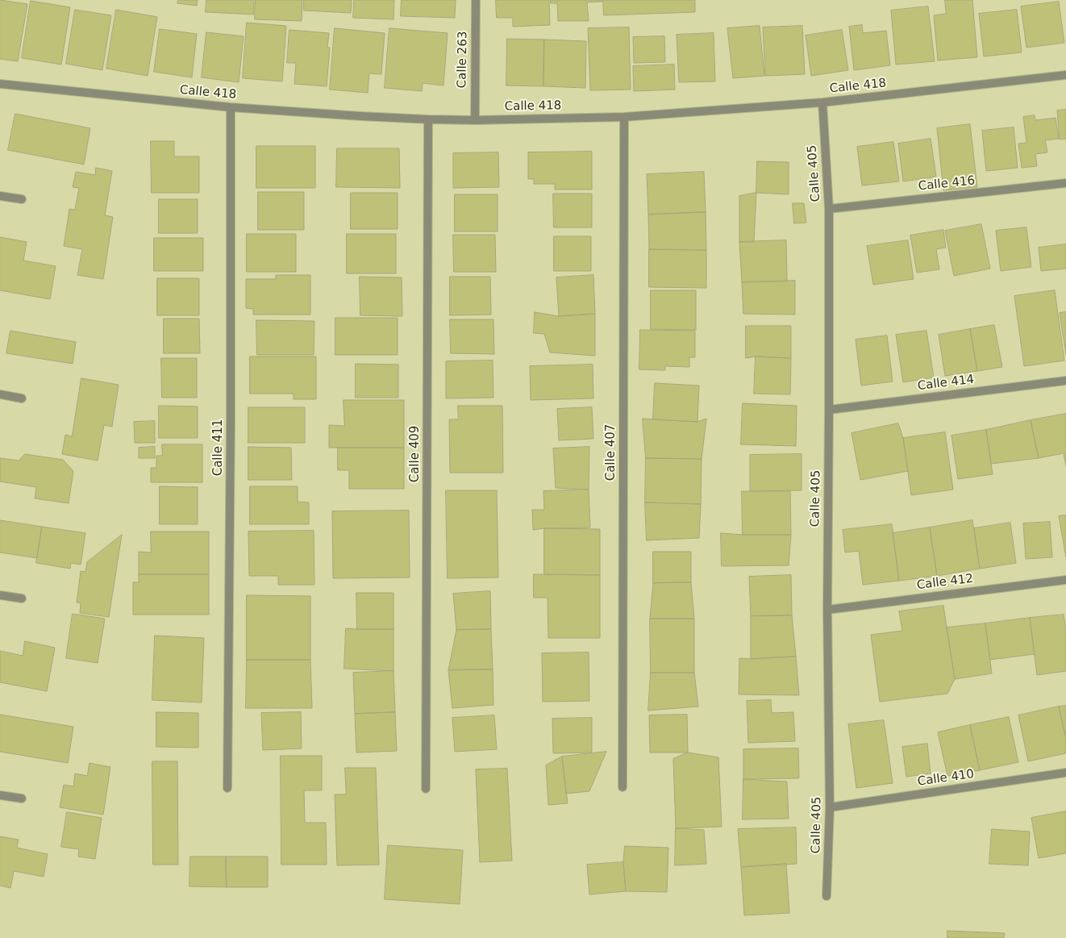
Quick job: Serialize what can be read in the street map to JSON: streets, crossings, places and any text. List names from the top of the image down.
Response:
{
  "streets": {
    "street": [
      "Calle 263",
      "Calle 418",
      "Calle 405",
      "Calle 416",
      "Calle 414",
      "Calle 411",
      "Calle 407",
      "Calle 409",
      "Calle 412",
      "Calle 410"
    ]
  },
  "crossings": [
    ["Calle 263", "Calle 418"],
    ["Calle 418", "Calle 405"],
    ["Calle 418", "Calle 411"],
    ["Calle 418", "Calle 407"],
    ["Calle 418", "Calle 409"],
    ["Calle 405", "Calle 416"],
    ["Calle 405", "Calle 414"],
    ["Calle 405", "Calle 412"],
    ["Calle 405", "Calle 410"]
  ]
}
